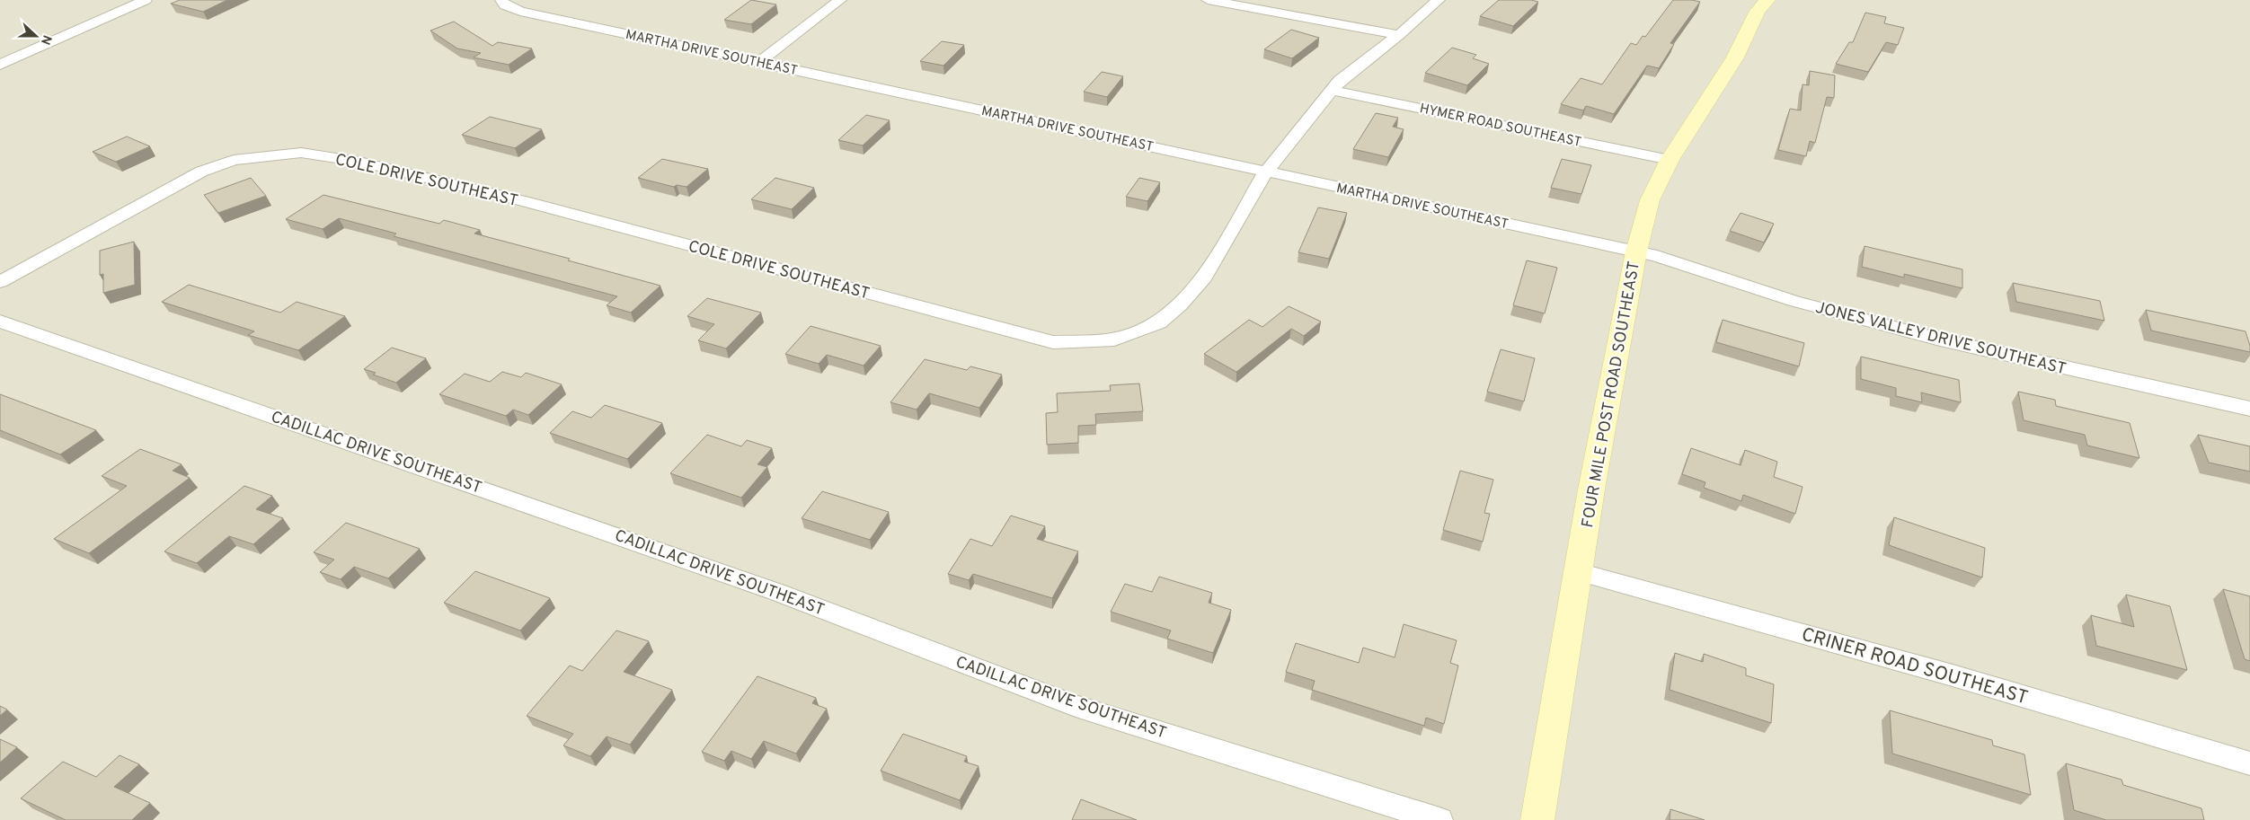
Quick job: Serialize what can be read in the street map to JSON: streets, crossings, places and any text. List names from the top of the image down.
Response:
{
  "streets": {
    "main road": ["FOUR MILE POST ROAD SOUTHEAST"],
    "street": [
      "MARTHA DRIVE SOUTHEAST",
      "HYMER ROAD SOUTHEAST",
      "COLE DRIVE SOUTHEAST",
      "JONES VALLEY DRIVE SOUTHEAST",
      "CADILLAC DRIVE SOUTHEAST",
      "CRINER ROAD SOUTHEAST"
    ]
  },
  "crossings": [
    ["MARTHA DRIVE SOUTHEAST", "COLE DRIVE SOUTHEAST"],
    ["MARTHA DRIVE SOUTHEAST", "JONES VALLEY DRIVE SOUTHEAST"],
    ["MARTHA DRIVE SOUTHEAST", "FOUR MILE POST ROAD SOUTHEAST"],
    ["HYMER ROAD SOUTHEAST", "COLE DRIVE SOUTHEAST"],
    ["HYMER ROAD SOUTHEAST", "FOUR MILE POST ROAD SOUTHEAST"],
    ["JONES VALLEY DRIVE SOUTHEAST", "FOUR MILE POST ROAD SOUTHEAST"],
    ["FOUR MILE POST ROAD SOUTHEAST", "CRINER ROAD SOUTHEAST"]
  ],
  "north": "right"
}
